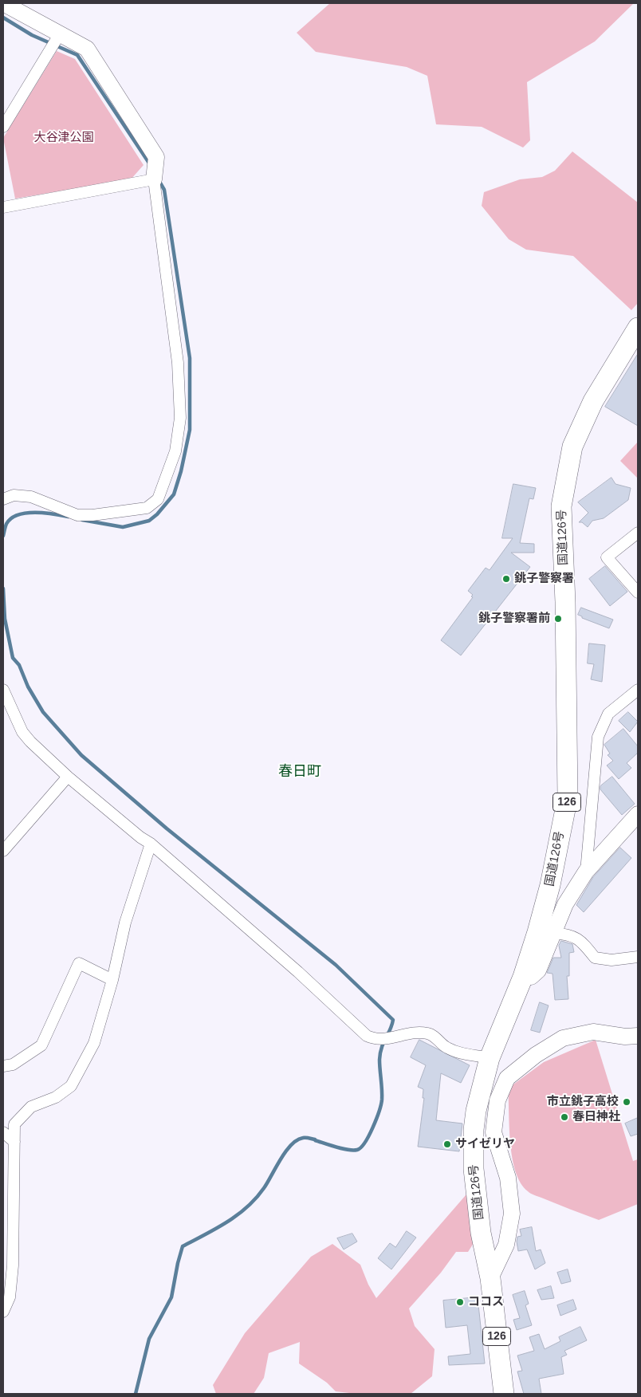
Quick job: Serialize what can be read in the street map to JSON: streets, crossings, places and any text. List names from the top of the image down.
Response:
{
  "streets": {
    "highway": ["国道126号", "126"]
  },
  "districts": ["春日町"],
  "parks": ["大谷津公園"],
  "places": [
    "銚子警察署",
    "銚子警察署前",
    "市立銚子高校",
    "春日神社",
    "サイゼリヤ",
    "ココス"
  ]
}
